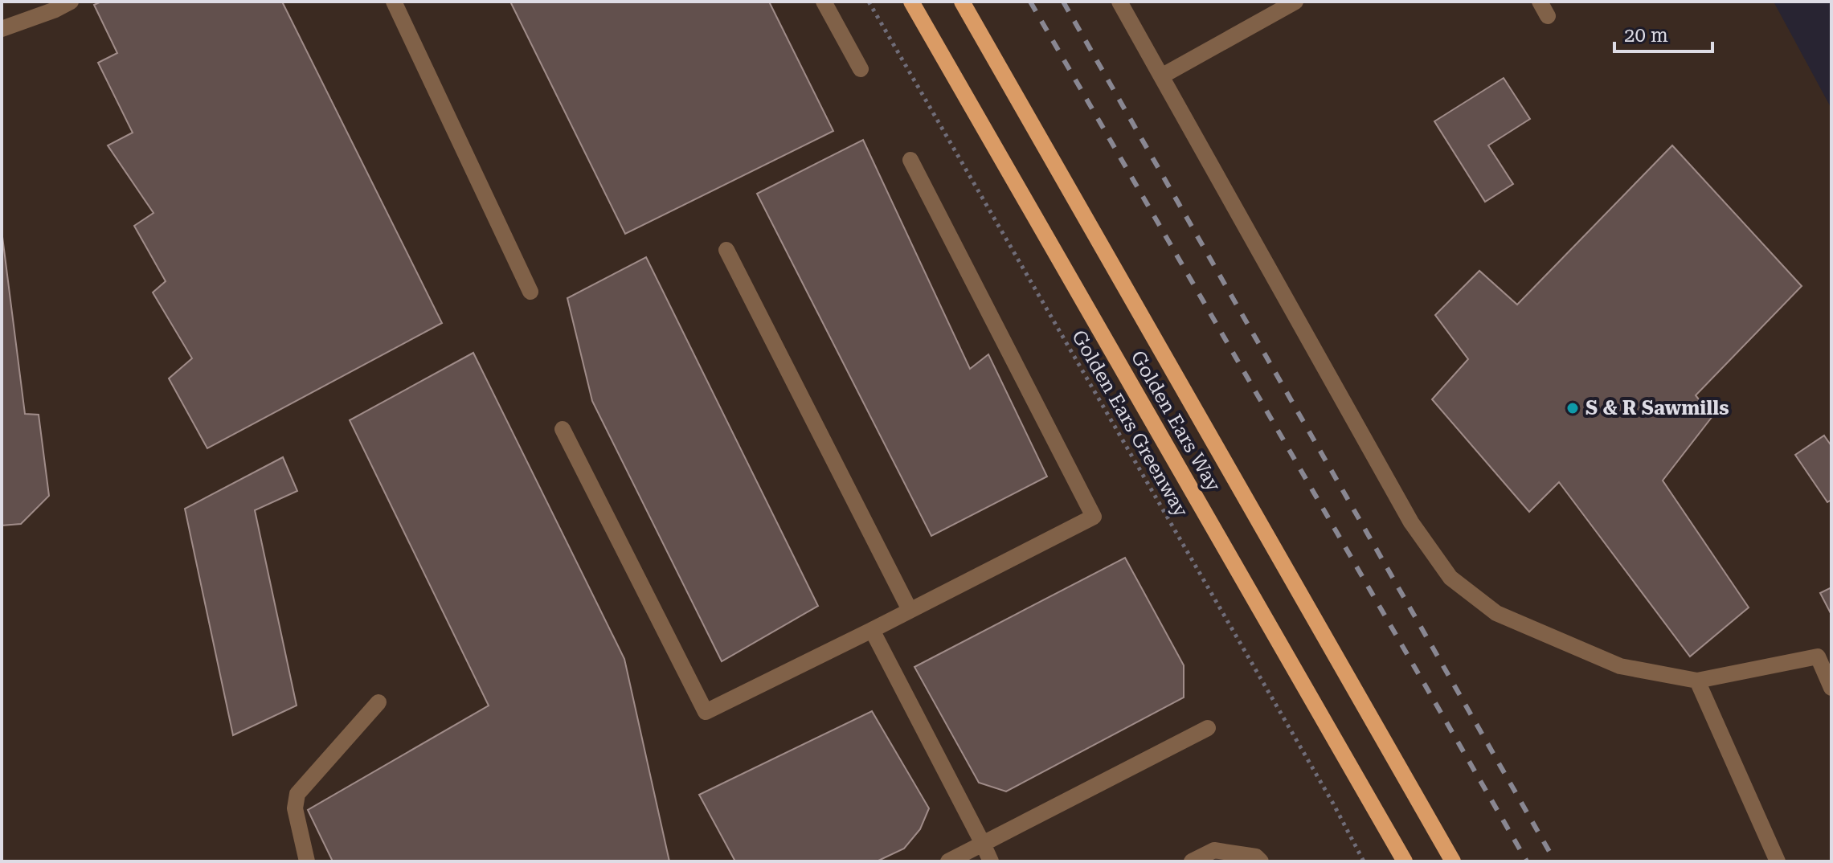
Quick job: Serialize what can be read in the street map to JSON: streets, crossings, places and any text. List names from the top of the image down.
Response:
{
  "streets": {
    "main road": ["Golden Ears Way"],
    "path": ["Golden Ears Greenway"]
  },
  "places": ["S & R Sawmills"],
  "scale_bar": "20 m"
}
